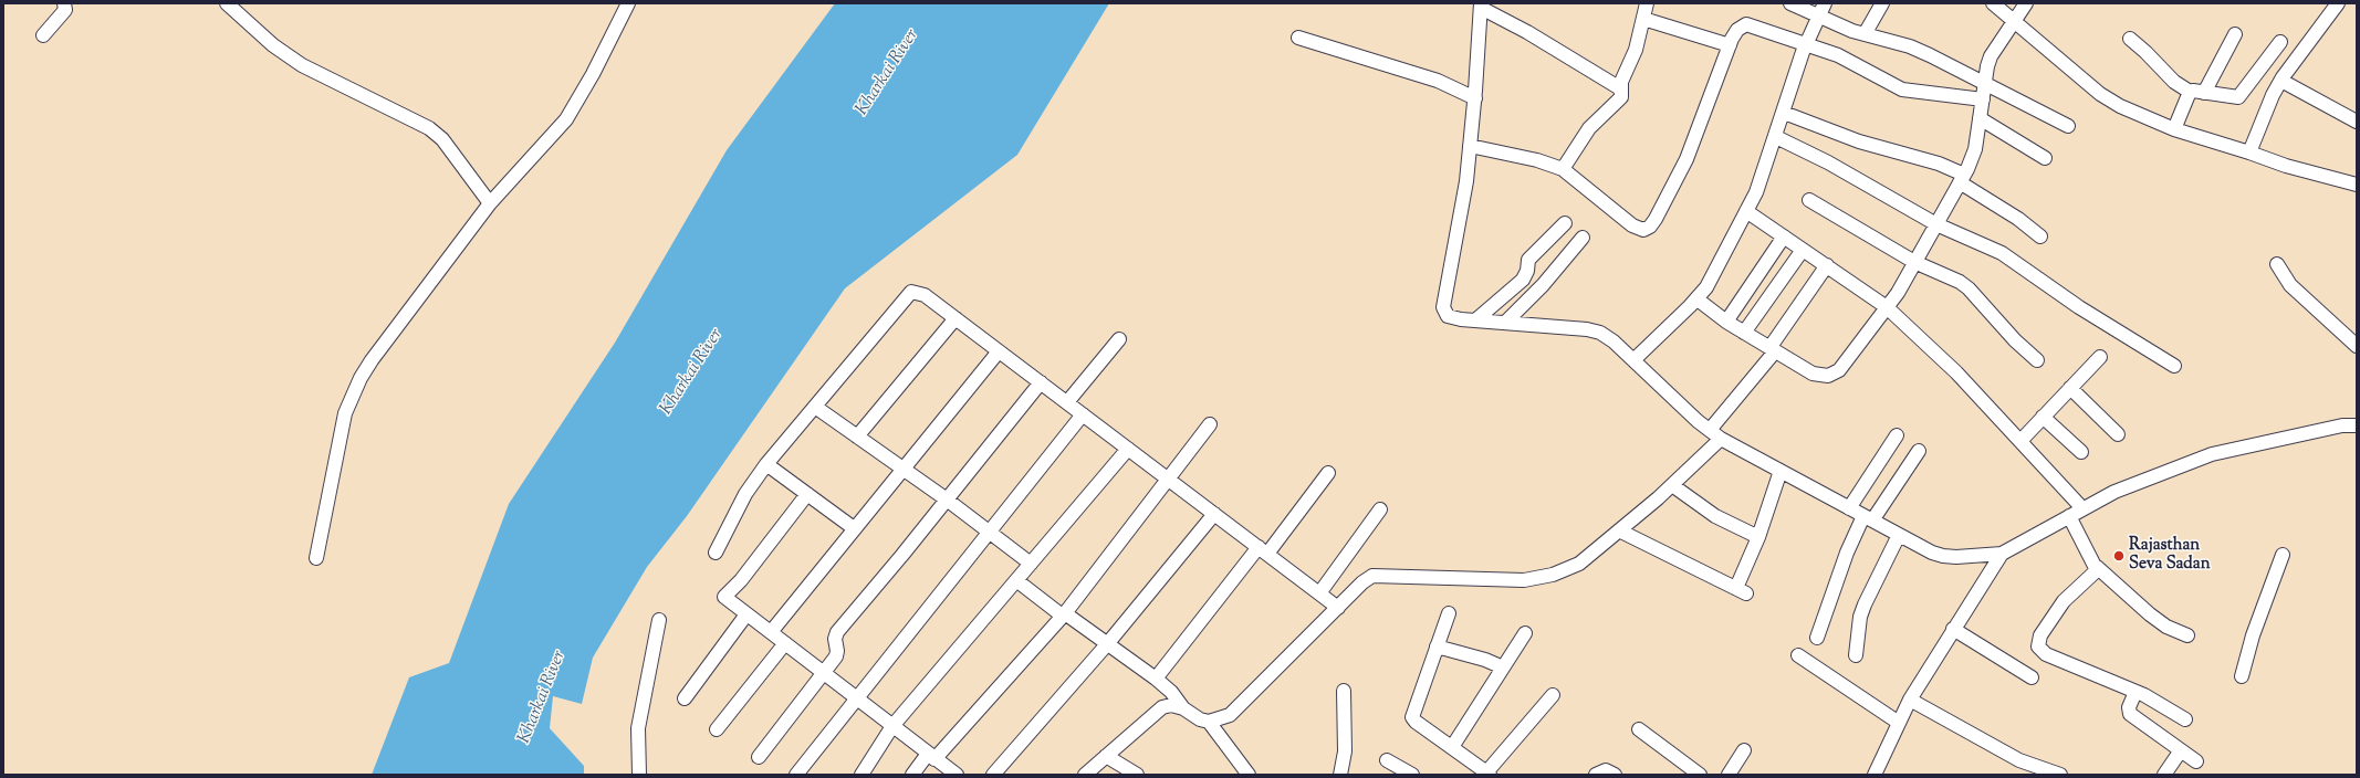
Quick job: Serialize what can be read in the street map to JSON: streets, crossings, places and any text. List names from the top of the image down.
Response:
{
  "water": ["Kharkai River"],
  "places": ["Rajasthan Seva Sadan"]
}
